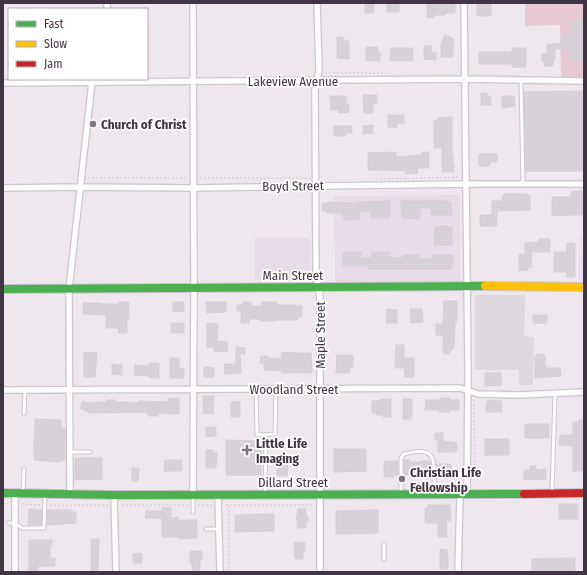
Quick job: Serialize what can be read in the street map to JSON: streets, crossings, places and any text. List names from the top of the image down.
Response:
{
  "streets": {
    "main road": ["Main Street", "Dillard Street"],
    "street": [
      "Lakeview Avenue",
      "Boyd Street",
      "Maple Street",
      "Woodland Street"
    ]
  },
  "crossings": [
    ["Lakeview Avenue", "Maple Street"],
    ["Boyd Street", "Maple Street"],
    ["Main Street", "Maple Street"],
    ["Maple Street", "Woodland Street"],
    ["Maple Street", "Dillard Street"]
  ],
  "places": {
    "other": ["Church of Christ", "Christian Life Fellowship"],
    "health": ["Little Life Imaging"]
  },
  "legend": ["Fast", "Slow", "Jam"]
}
